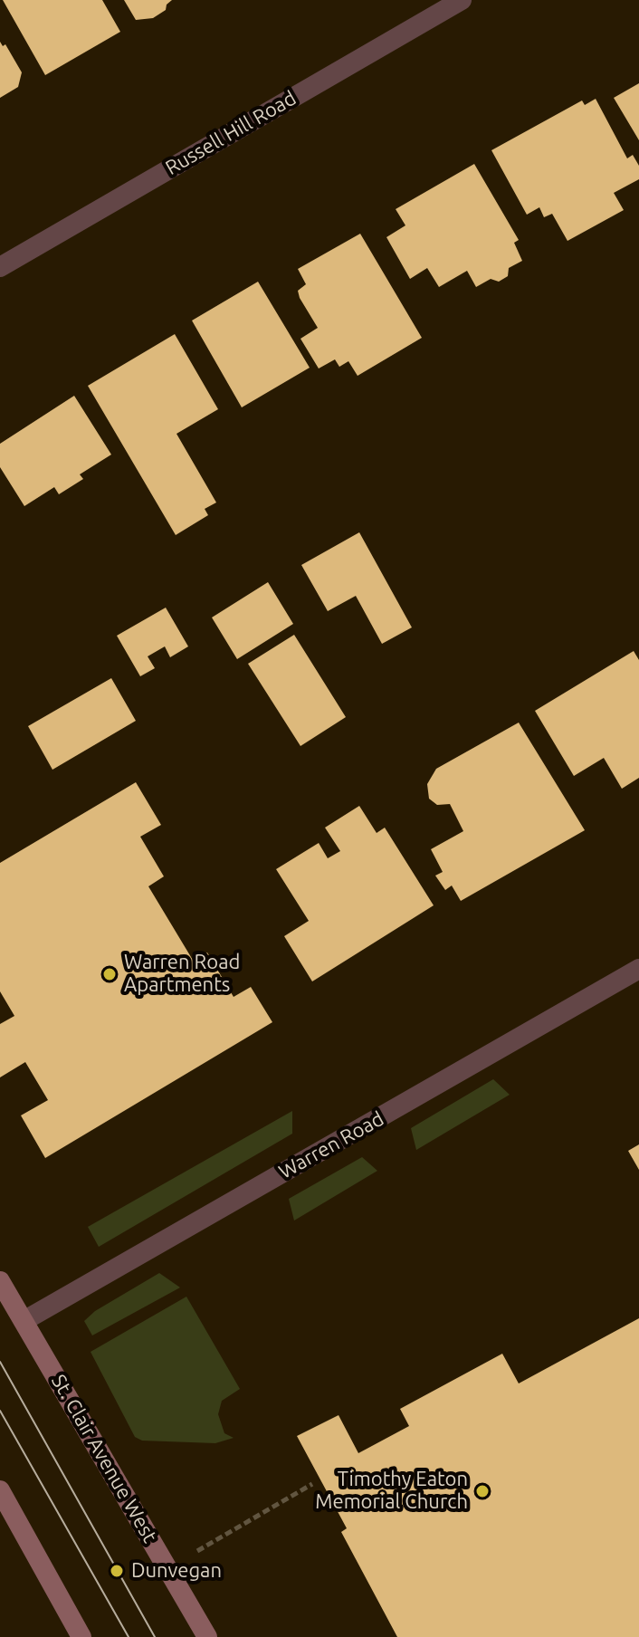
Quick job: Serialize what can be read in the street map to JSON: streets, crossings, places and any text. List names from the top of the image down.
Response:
{
  "streets": {
    "main road": ["St. Clair Avenue West"],
    "street": ["Russell Hill Road", "Warren Road"]
  },
  "crossings": [
    ["Warren Road", "St. Clair Avenue West"]
  ],
  "places": ["Warren Road Apartments", "Timothy Eaton Memorial Church", "Dunvegan"]
}
